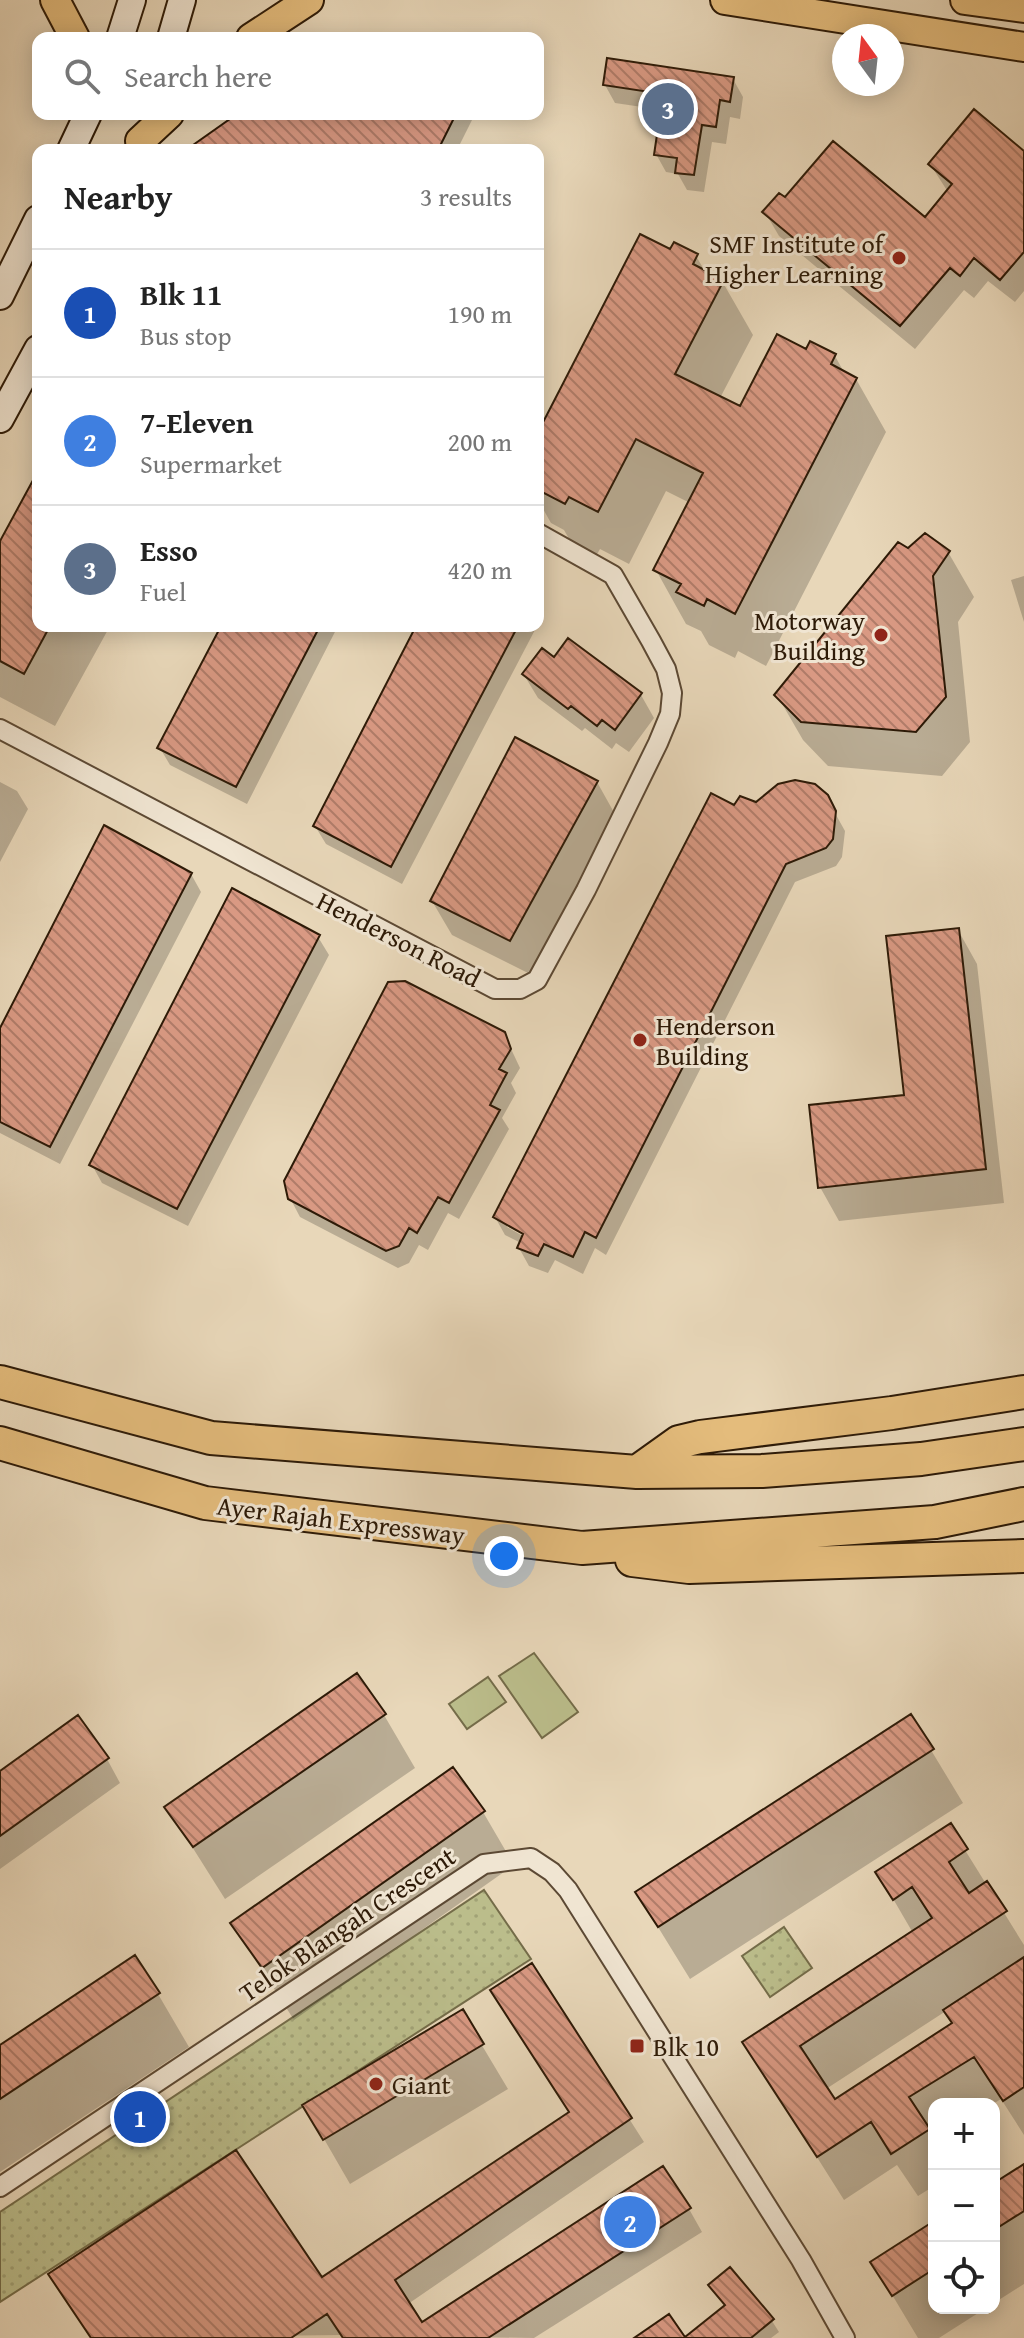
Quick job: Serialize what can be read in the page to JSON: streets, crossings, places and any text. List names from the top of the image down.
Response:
{
  "streets": {
    "highway": ["Ayer Rajah Expressway"],
    "street": ["Henderson Road", "Telok Blangah Crescent"]
  },
  "places": {
    "other": [
      "SMF Institute of Higher Learning",
      "Motorway Building",
      "Henderson Building",
      "Giant"
    ],
    "transit": ["Blk 10"]
  },
  "north": "top",
  "page": {
    "search": "Search here",
    "pins": ["3", "1", "2"],
    "heading": ["Nearby", "3 results"],
    "list": [
      {
        "mark": "1",
        "name": "Blk 11",
        "note": "Bus stop",
        "value": "190 m"
      },
      {
        "mark": "2",
        "name": "7-Eleven",
        "note": "Supermarket",
        "value": "200 m"
      },
      {
        "mark": "3",
        "name": "Esso",
        "note": "Fuel",
        "value": "420 m"
      }
    ],
    "map_buttons": ["+", "−"]
  }
}
